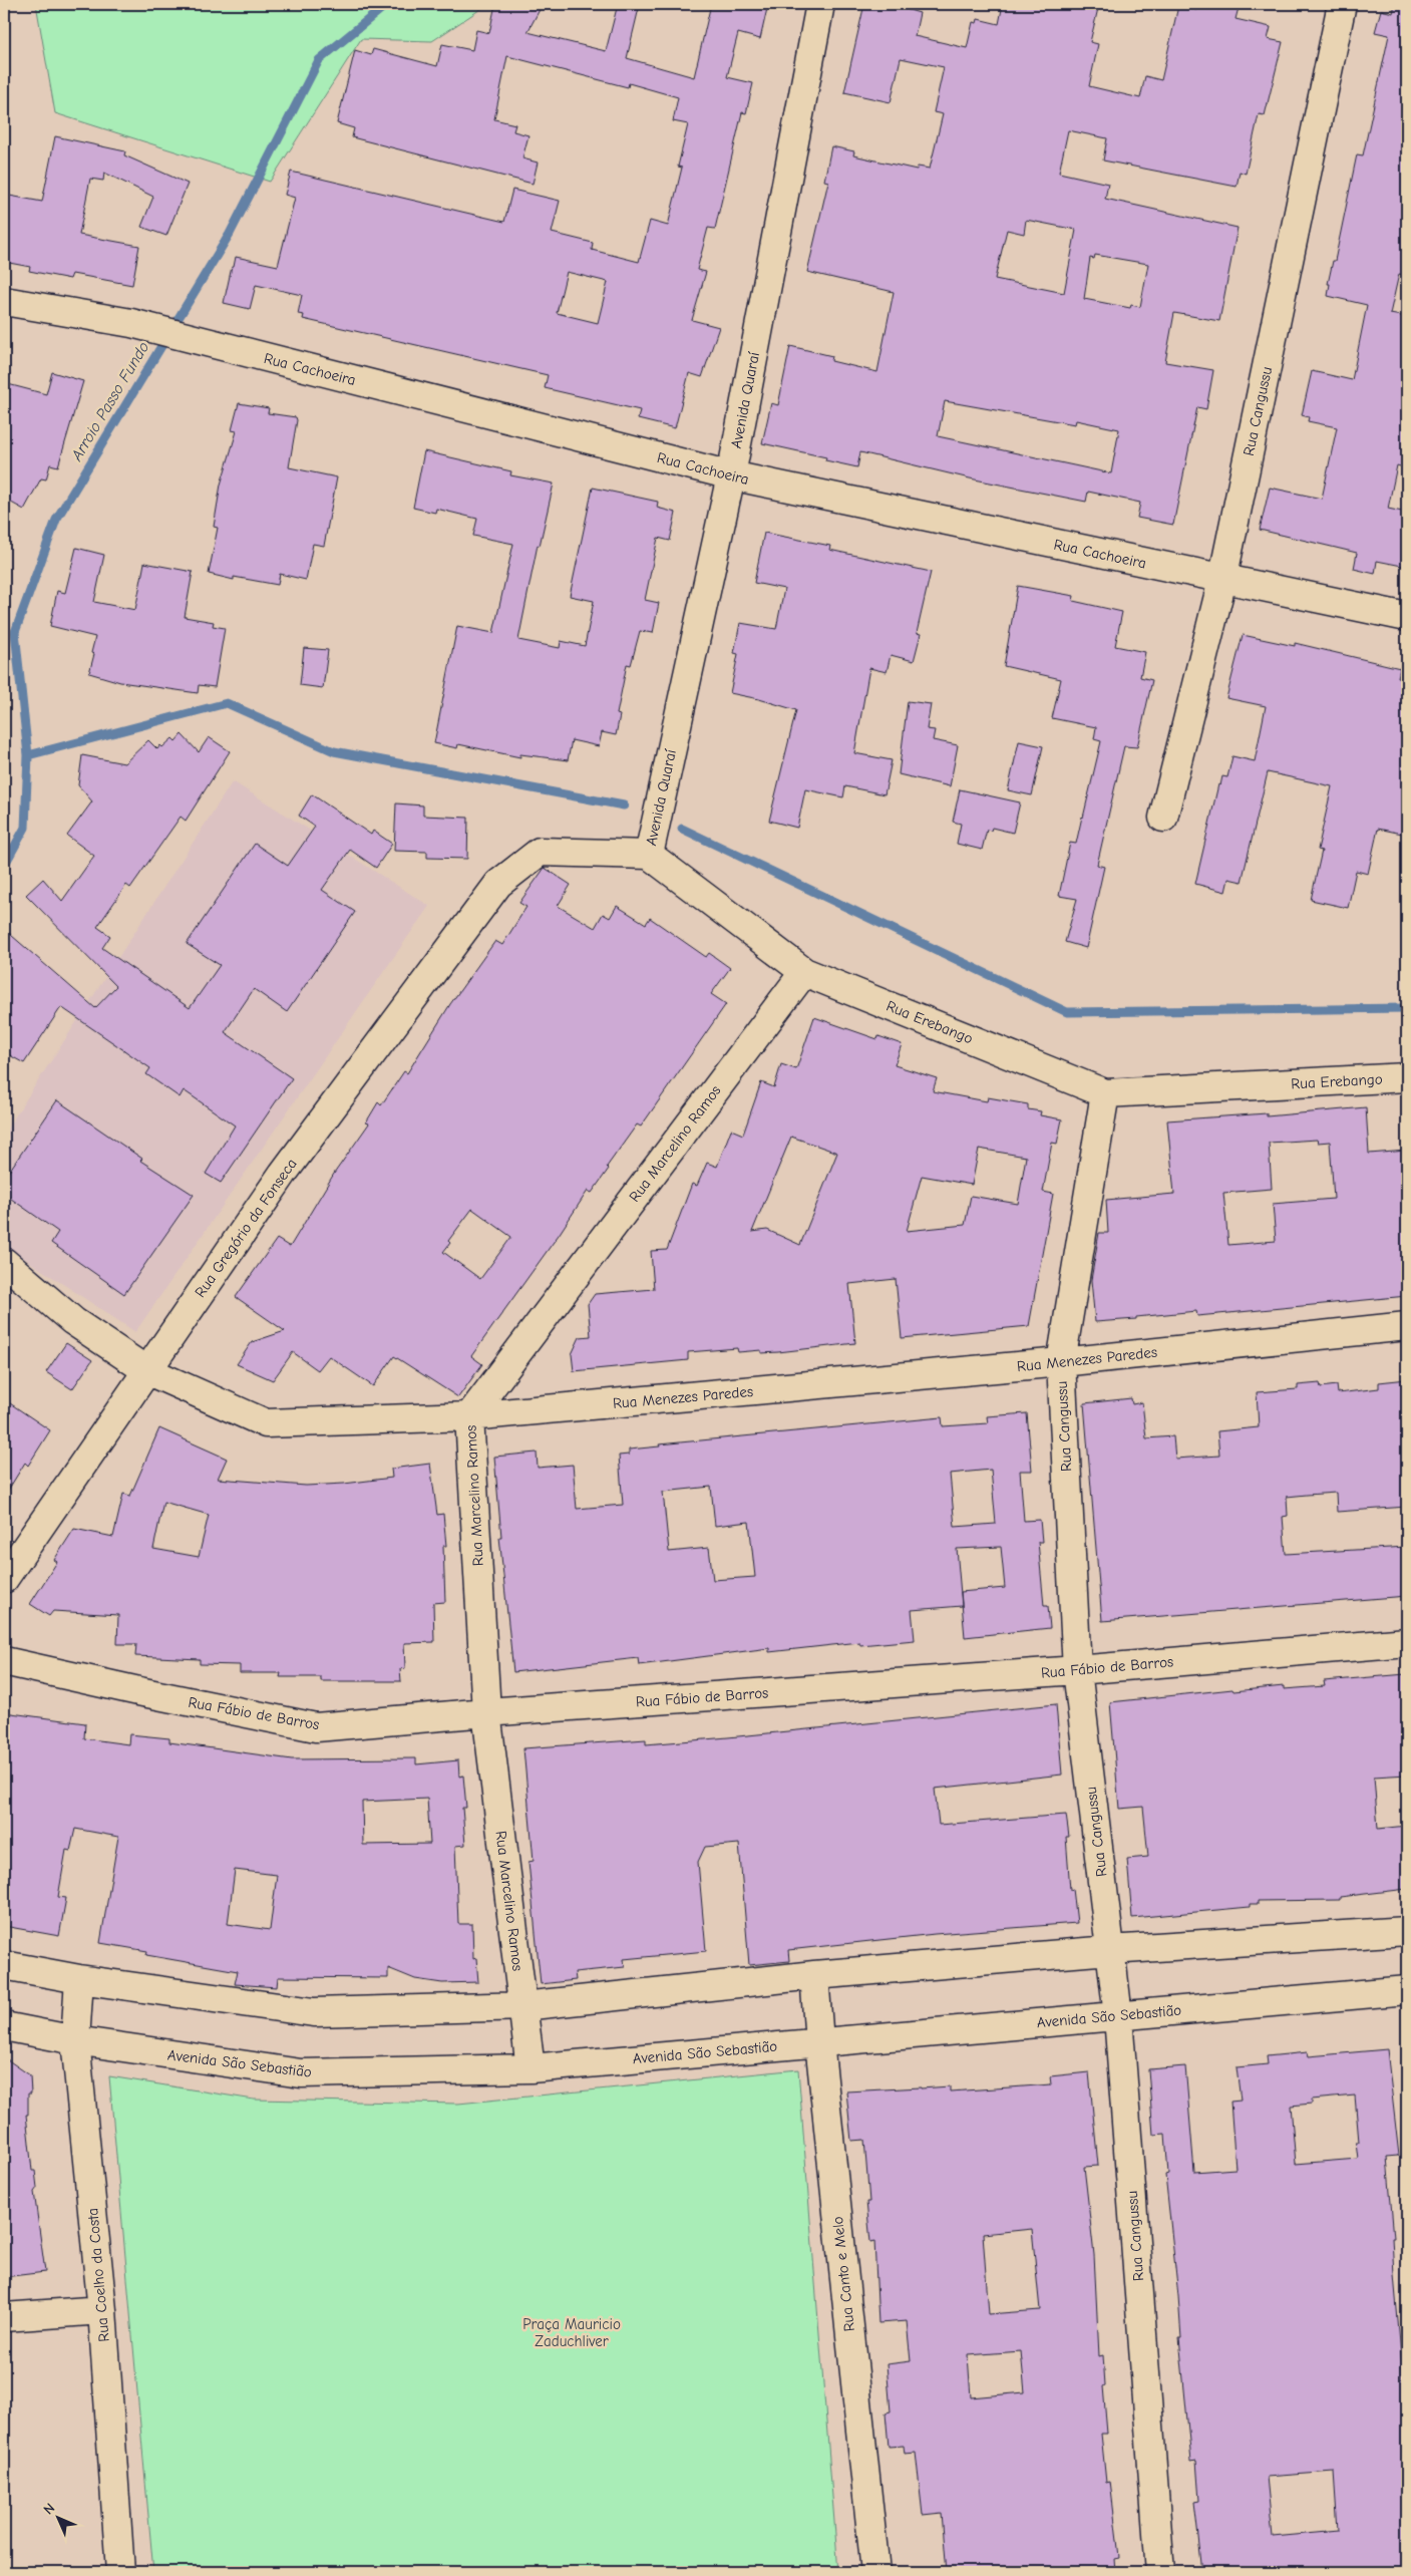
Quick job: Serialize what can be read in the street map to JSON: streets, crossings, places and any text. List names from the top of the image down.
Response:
{
  "streets": {
    "street": [
      "Rua Cachoeira",
      "Avenida Quaraí",
      "Rua Cangussu",
      "Rua Erebango",
      "Rua Marcelino Ramos",
      "Rua Gregório da Fonseca",
      "Rua Menezes Paredes",
      "Rua Fábio de Barros",
      "Avenida São Sebastião",
      "Rua Canto e Melo",
      "Rua Coelho da Costa"
    ]
  },
  "crossings": [
    ["Rua Cachoeira", "Avenida Quaraí"],
    ["Rua Cachoeira", "Rua Cangussu"],
    ["Avenida Quaraí", "Rua Erebango"],
    ["Avenida Quaraí", "Rua Gregório da Fonseca"],
    ["Rua Cangussu", "Rua Erebango"],
    ["Rua Cangussu", "Rua Menezes Paredes"],
    ["Rua Cangussu", "Rua Fábio de Barros"],
    ["Rua Cangussu", "Avenida São Sebastião"],
    ["Rua Erebango", "Rua Marcelino Ramos"],
    ["Rua Erebango", "Rua Gregório da Fonseca"],
    ["Rua Marcelino Ramos", "Rua Menezes Paredes"],
    ["Rua Marcelino Ramos", "Rua Fábio de Barros"],
    ["Rua Marcelino Ramos", "Avenida São Sebastião"],
    ["Rua Gregório da Fonseca", "Rua Menezes Paredes"],
    ["Avenida São Sebastião", "Rua Canto e Melo"],
    ["Avenida São Sebastião", "Rua Coelho da Costa"]
  ],
  "water": ["Arroio Passo Fundo"],
  "parks": ["Praça Mauricio Zaduchliver"],
  "north": "top left"
}
